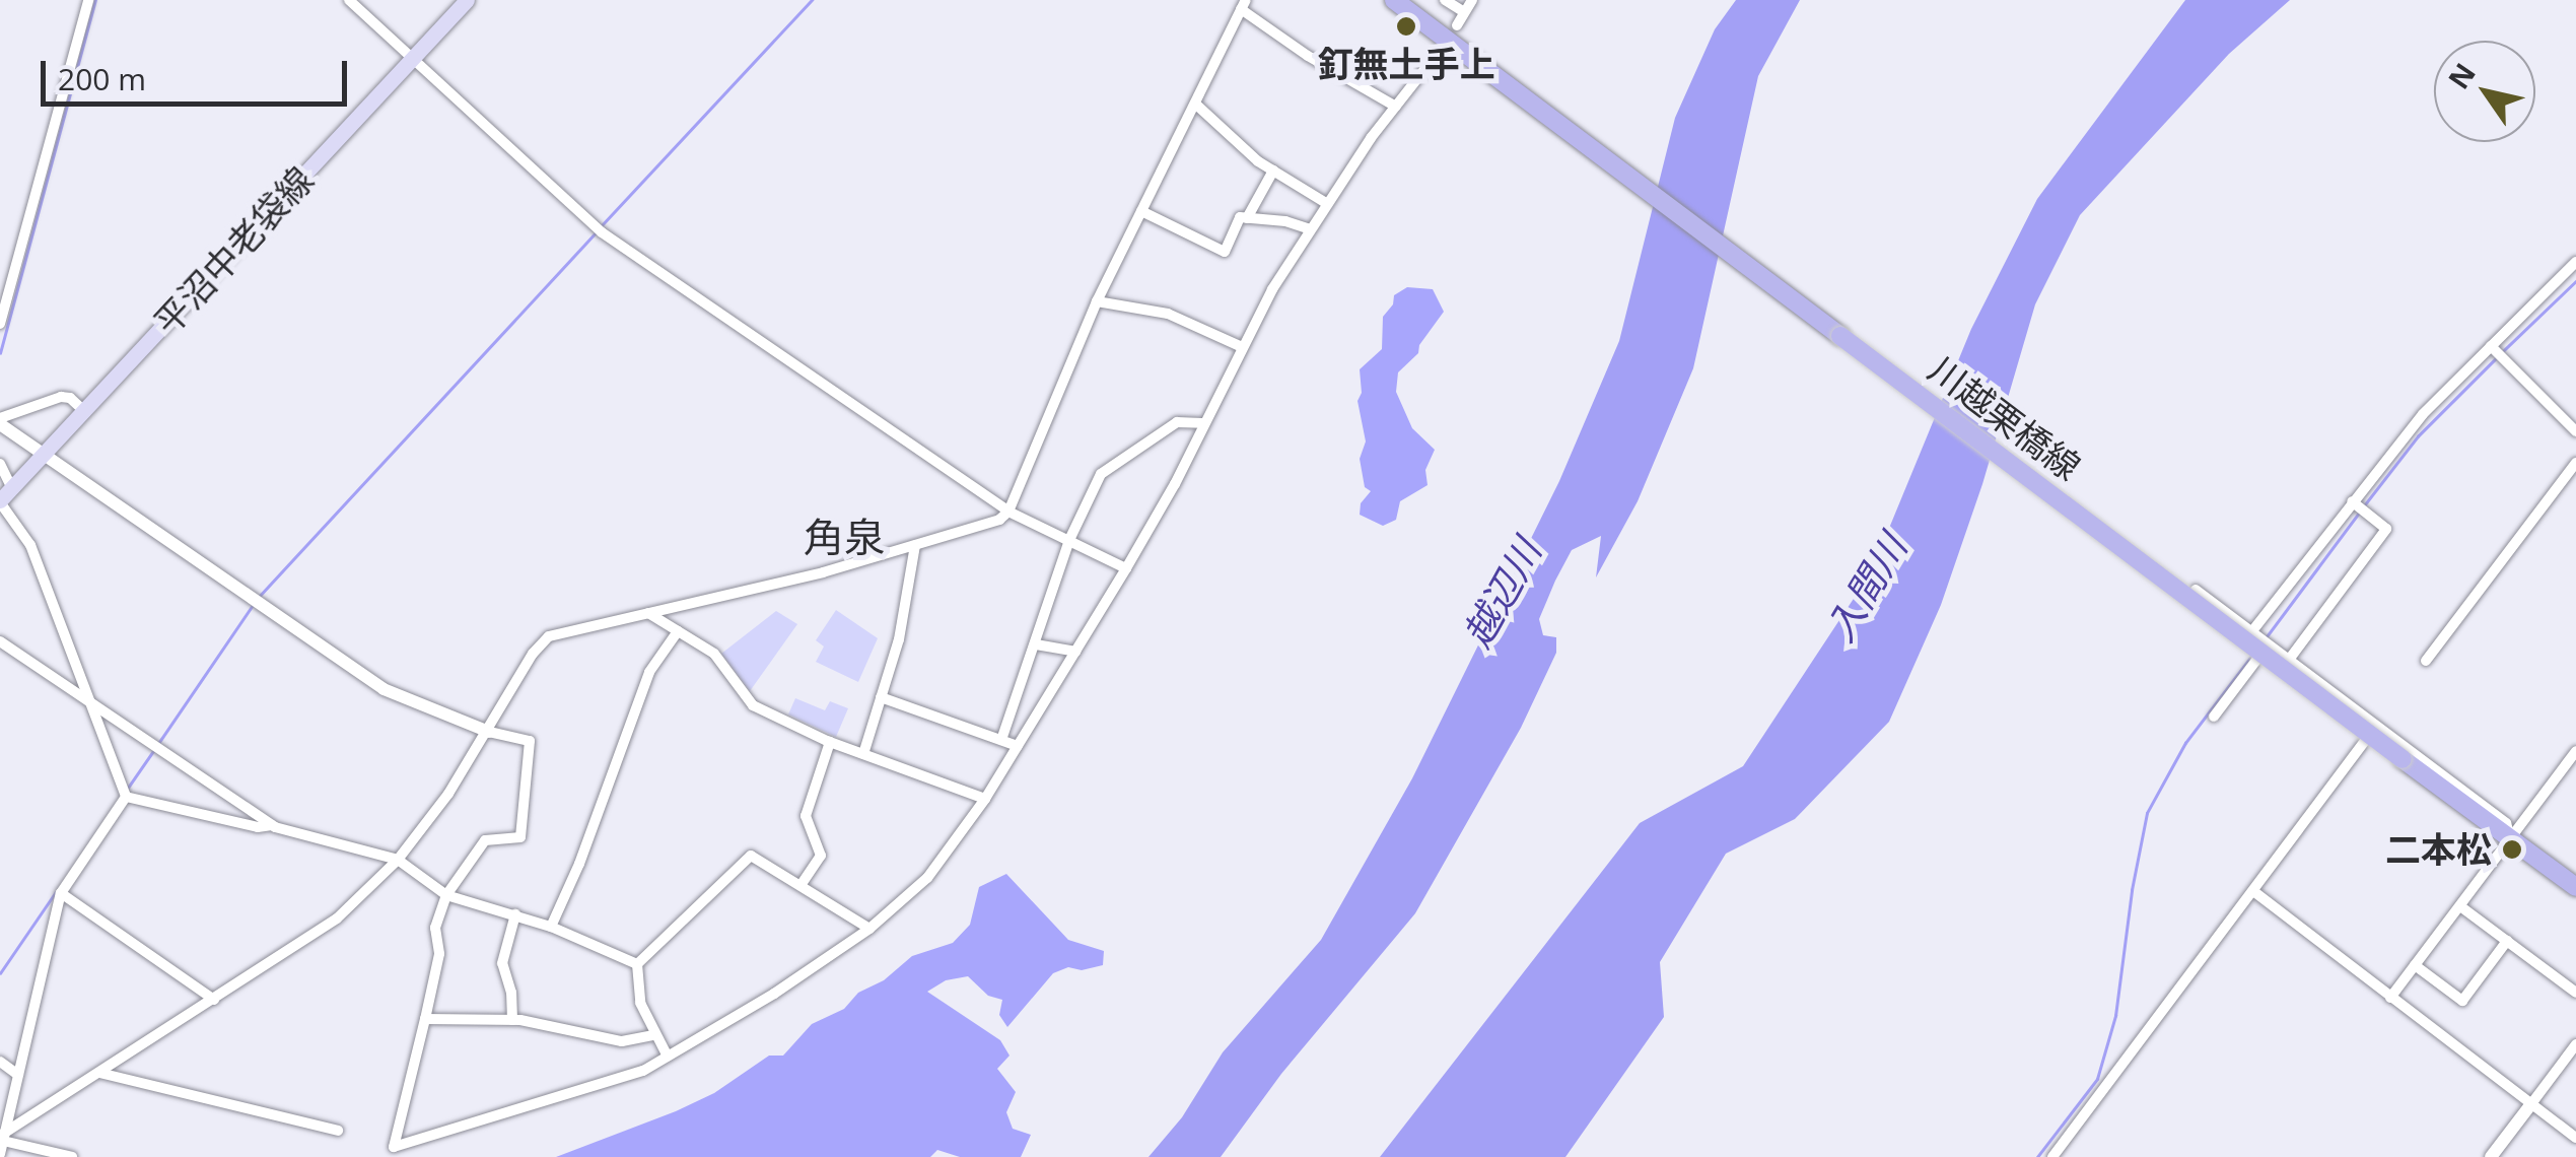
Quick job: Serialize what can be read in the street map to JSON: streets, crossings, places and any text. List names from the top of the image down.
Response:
{
  "streets": {
    "main road": ["平沼中老袋線", "川越栗橋線"]
  },
  "districts": ["角泉"],
  "water": ["入間川", "越辺川"],
  "places": ["釘無土手上", "二本松"],
  "scale_bar": "200 m",
  "north": "top left"
}
